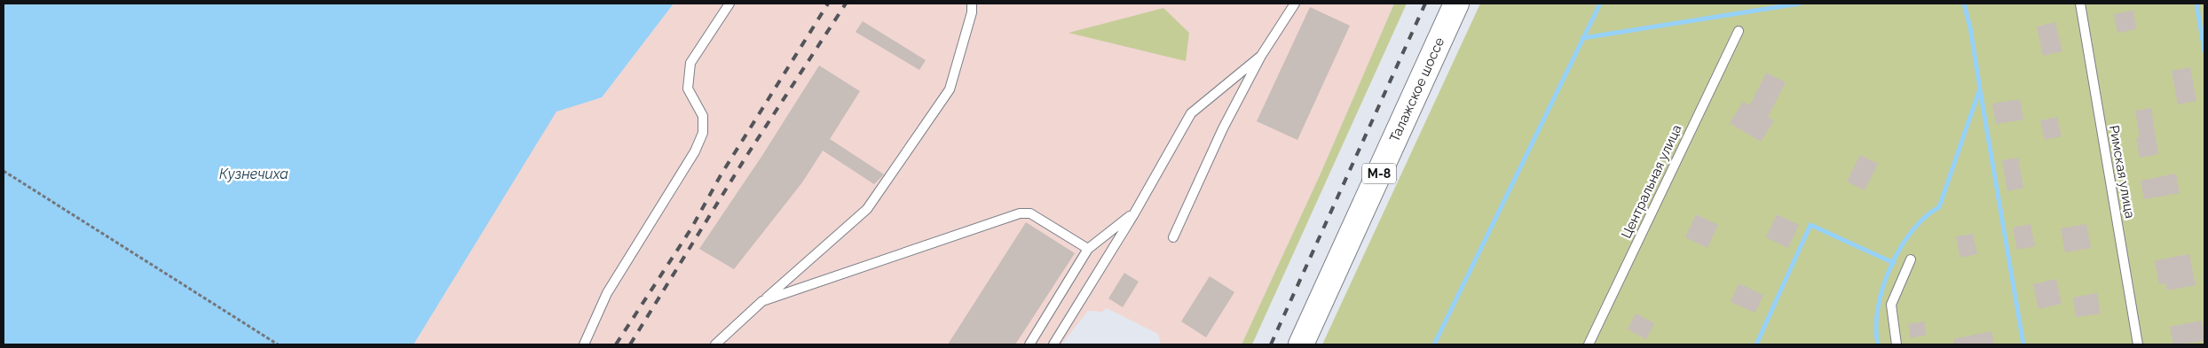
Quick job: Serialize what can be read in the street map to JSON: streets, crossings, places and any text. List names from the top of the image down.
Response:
{
  "streets": {
    "main road": ["Талажское шоссе", "М-8"],
    "lane": ["Римская улица", "Центральная улица"]
  },
  "water": ["Кузнечиха"]
}
